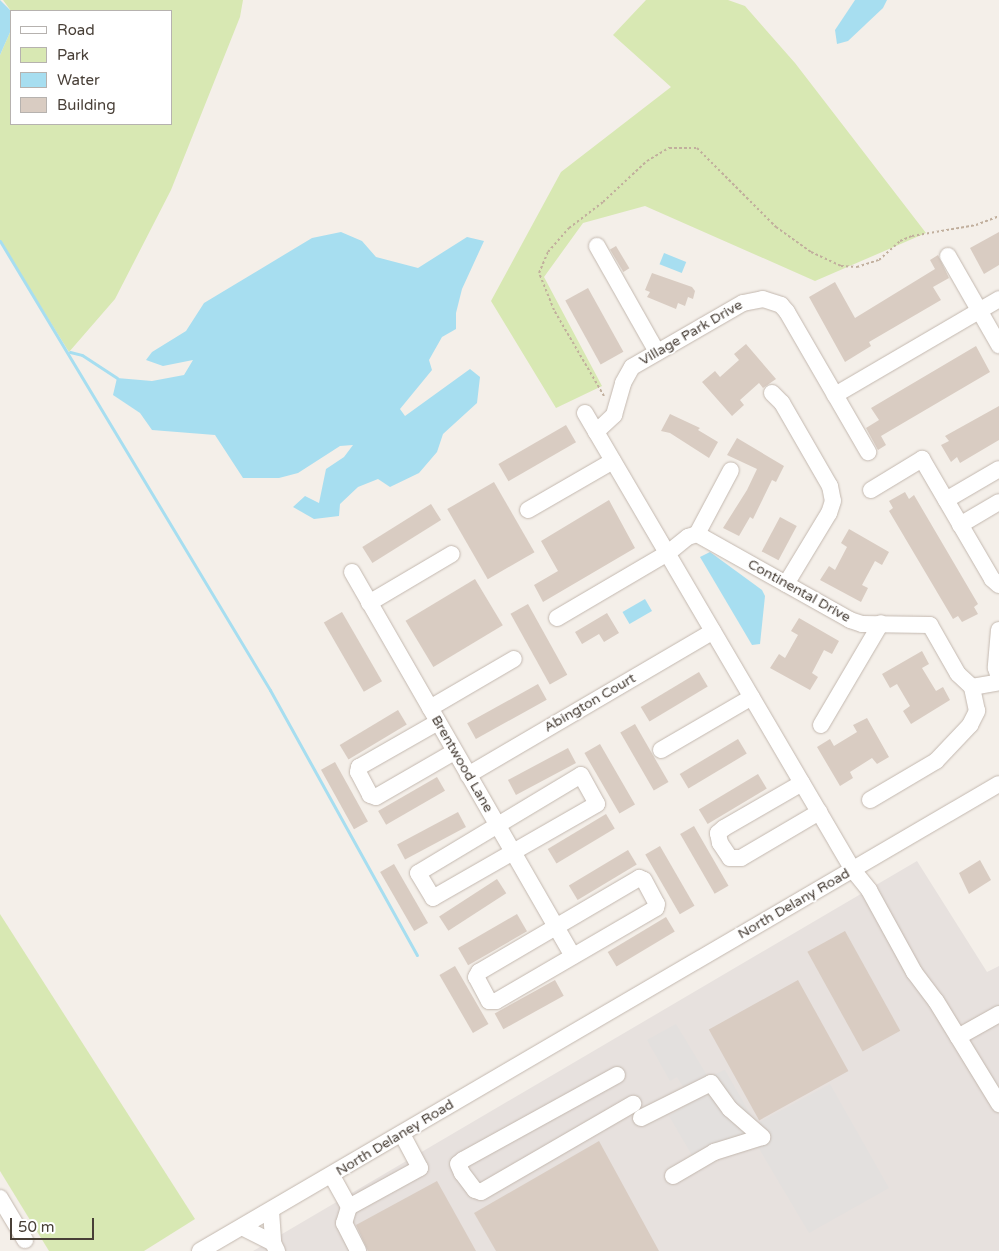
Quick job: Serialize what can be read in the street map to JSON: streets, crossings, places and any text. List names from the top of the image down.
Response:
{
  "streets": {
    "street": [
      "Village Park Drive",
      "Continental Drive",
      "Abington Court",
      "Brentwood Lane",
      "North Delany Road",
      "North Delaney Road"
    ]
  },
  "crossings": [
    ["Abington Court", "Brentwood Lane"],
    ["North Delany Road", "North Delaney Road"]
  ],
  "legend": [
    "Road",
    "Park",
    "Water",
    "Building"
  ],
  "scale_bar": "50 m"
}
